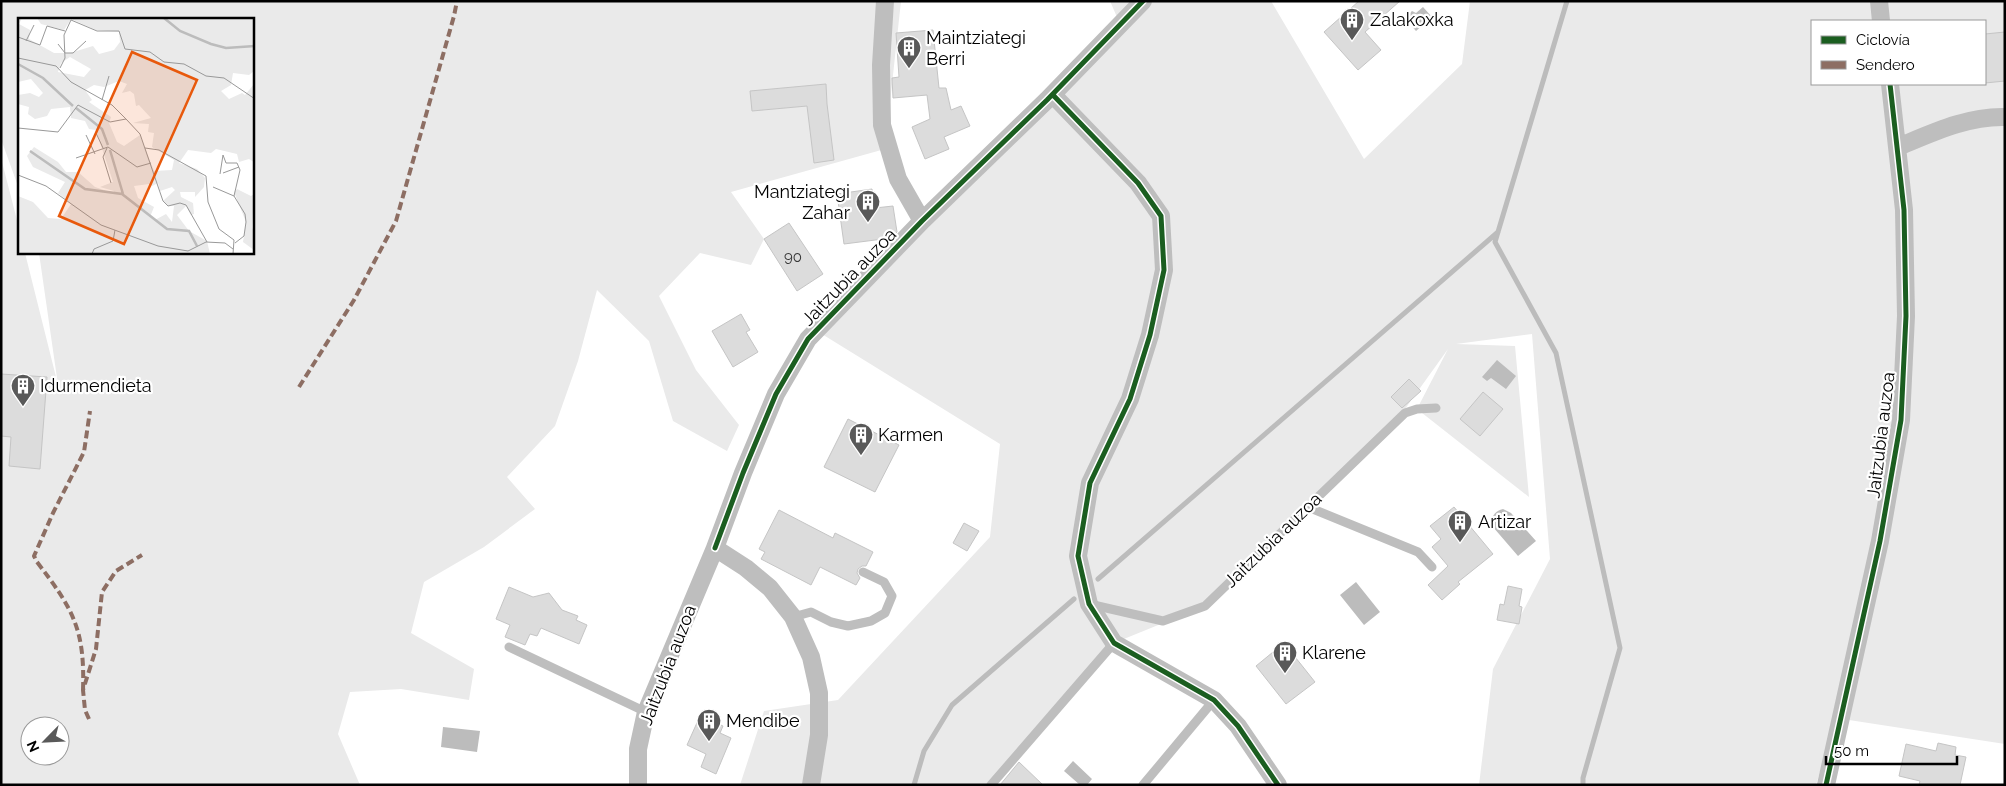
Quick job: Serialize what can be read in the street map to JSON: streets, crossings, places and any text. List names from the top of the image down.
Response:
{
  "streets": {
    "street": ["Jaitzubia auzoa"]
  },
  "places": {
    "building": [
      "Zalakoxka",
      "Maintziategi Berri",
      "Mantziategi Zahar",
      "Idurmendieta",
      "Karmen",
      "Artizar",
      "Klarene",
      "Mendibe"
    ]
  },
  "house_numbers": ["90"],
  "legend": ["Ciclovía", "Sendero"],
  "scale_bar": "50 m",
  "north": "bottom left"
}
